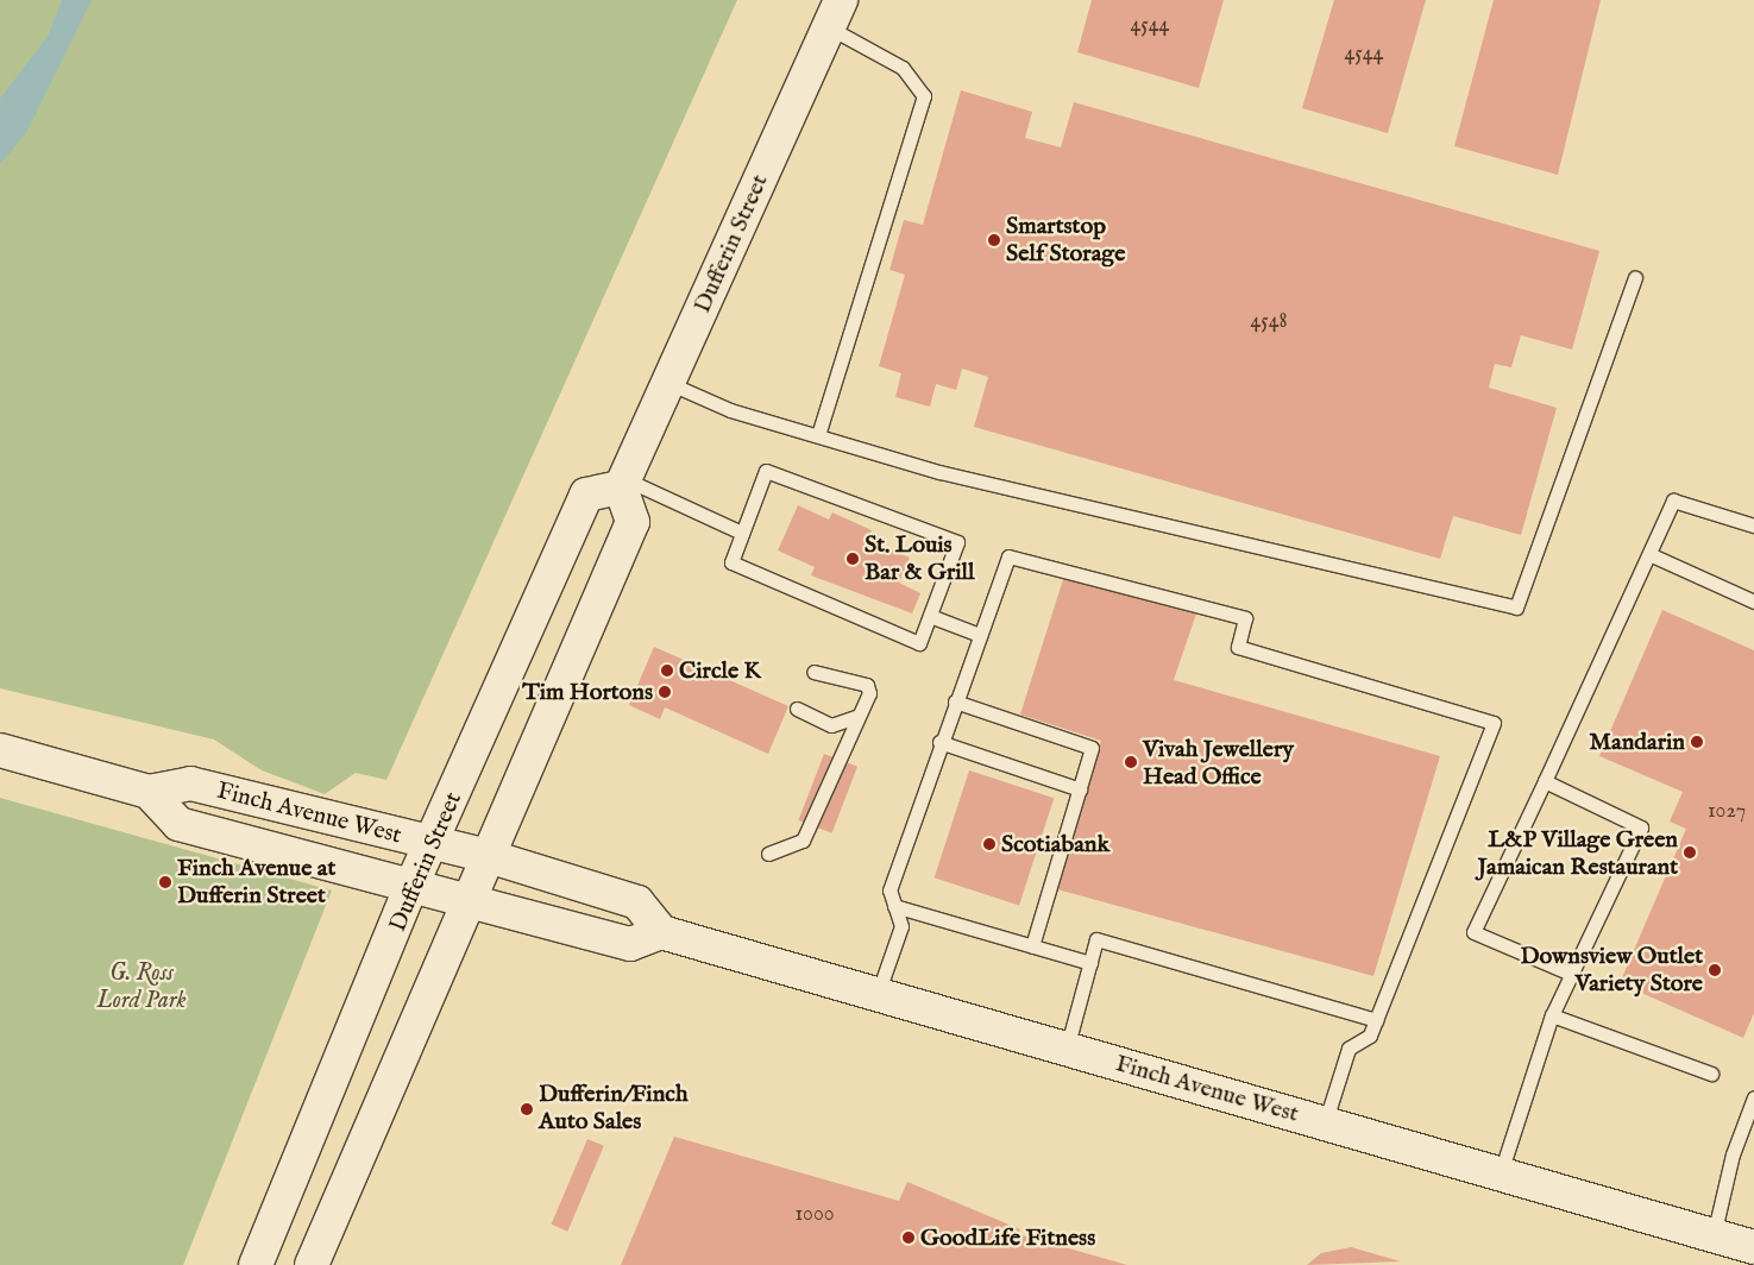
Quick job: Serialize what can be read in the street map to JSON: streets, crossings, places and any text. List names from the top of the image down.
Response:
{
  "streets": {
    "main road": ["Dufferin Street", "Finch Avenue West"]
  },
  "crossings": [
    ["Dufferin Street", "Finch Avenue West"]
  ],
  "parks": ["G. Ross Lord Park"],
  "places": [
    "Smartstop Self Storage",
    "St. Louis Bar & Grill",
    "Circle K",
    "Tim Hortons",
    "Mandarin",
    "Vivah Jewellery Head Office",
    "Scotiabank",
    "L&P Village Green Jamaican Restaurant",
    "Finch Avenue at Dufferin Street",
    "Downsview Outlet Variety Store",
    "Dufferin/Finch Auto Sales",
    "GoodLife Fitness"
  ],
  "house_numbers": [
    "4544",
    "4544",
    "4548",
    "1027",
    "1000"
  ]
}
